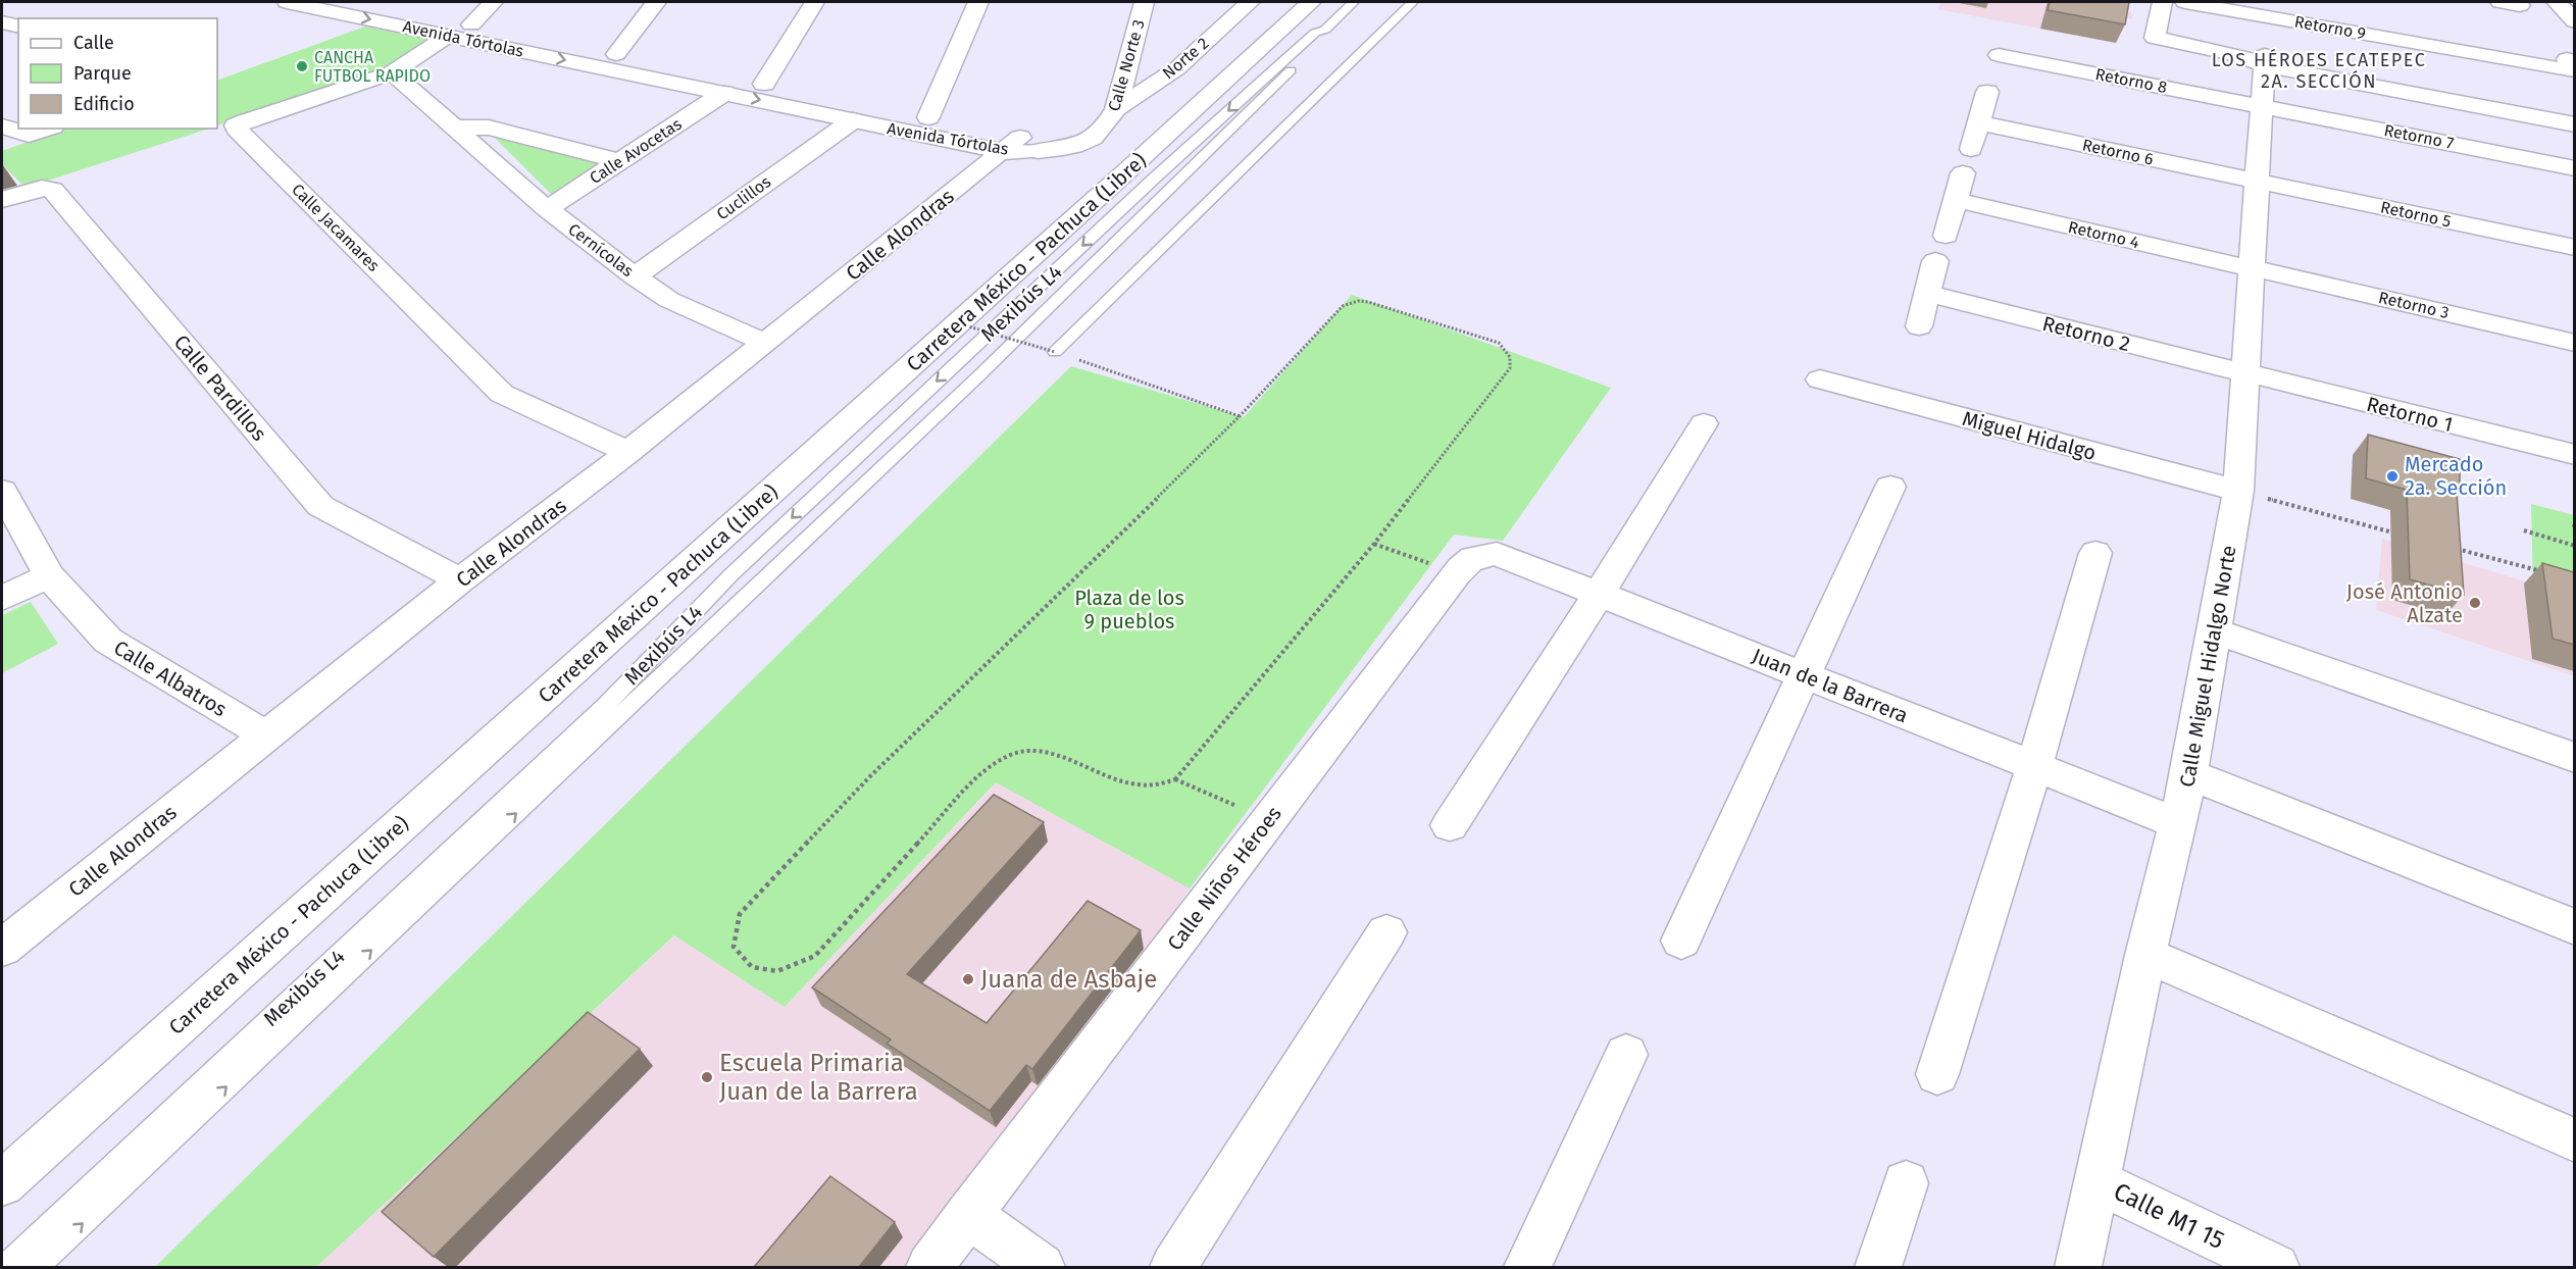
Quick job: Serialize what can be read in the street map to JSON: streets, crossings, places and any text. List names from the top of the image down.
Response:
{
  "streets": {
    "street": [
      "Retorno 9",
      "Avenida Tórtolas",
      "Norte 2",
      "Calle Norte 3",
      "Retorno 8",
      "Retorno 7",
      "Calle Avocetas",
      "Retorno 6",
      "Cuclillos",
      "Retorno 5",
      "Calle Jacamares",
      "Calle Alondras",
      "Retorno 4",
      "Cernícolas",
      "Carretera México - Pachuca (Libre)",
      "Retorno 3",
      "Retorno 2",
      "Calle Pardillos",
      "Retorno 1",
      "Miguel Hidalgo",
      "Calle Miguel Hidalgo Norte",
      "Calle Albatros",
      "Juan de la Barrera",
      "Calle Niños Héroes",
      "Calle M1 15"
    ],
    "lane": ["Mexibús L4"]
  },
  "crossings": [
    ["Avenida Tórtolas", "Calle Norte 3"],
    ["Avenida Tórtolas", "Calle Avocetas"],
    ["Avenida Tórtolas", "Cuclillos"],
    ["Avenida Tórtolas", "Calle Jacamares"],
    ["Avenida Tórtolas", "Calle Alondras"],
    ["Norte 2", "Calle Norte 3"],
    ["Calle Norte 3", "Calle Alondras"],
    ["Retorno 8", "Retorno 7"],
    ["Retorno 8", "Retorno 6"],
    ["Retorno 8", "Calle Miguel Hidalgo Norte"],
    ["Retorno 7", "Calle Miguel Hidalgo Norte"],
    ["Calle Avocetas", "Cernícolas"],
    ["Retorno 6", "Retorno 5"],
    ["Retorno 6", "Calle Miguel Hidalgo Norte"],
    ["Cuclillos", "Cernícolas"],
    ["Retorno 5", "Calle Miguel Hidalgo Norte"],
    ["Calle Jacamares", "Calle Alondras"],
    ["Calle Jacamares", "Cernícolas"],
    ["Calle Alondras", "Cernícolas"],
    ["Calle Alondras", "Calle Pardillos"],
    ["Calle Alondras", "Calle Albatros"],
    ["Retorno 4", "Retorno 3"],
    ["Retorno 4", "Calle Miguel Hidalgo Norte"],
    ["Carretera México - Pachuca (Libre)", "Mexibús L4"],
    ["Retorno 3", "Calle Miguel Hidalgo Norte"],
    ["Retorno 2", "Retorno 1"],
    ["Retorno 2", "Calle Miguel Hidalgo Norte"],
    ["Retorno 1", "Calle Miguel Hidalgo Norte"],
    ["Miguel Hidalgo", "Calle Miguel Hidalgo Norte"],
    ["Calle Miguel Hidalgo Norte", "Juan de la Barrera"],
    ["Calle Miguel Hidalgo Norte", "Calle M1 15"],
    ["Juan de la Barrera", "Calle Niños Héroes"]
  ],
  "districts": ["LOS HÉROES ECATEPEC 2A. SECCIÓN"],
  "parks": ["Plaza de los 9 pueblos"],
  "places": [
    "CANCHA FUTBOL RAPIDO",
    "Mercado 2a. Sección",
    "José Antonio Alzate",
    "Juana de Asbaje",
    "Escuela Primaria Juan de la Barrera"
  ],
  "legend": ["Calle", "Parque", "Edificio"]
}
